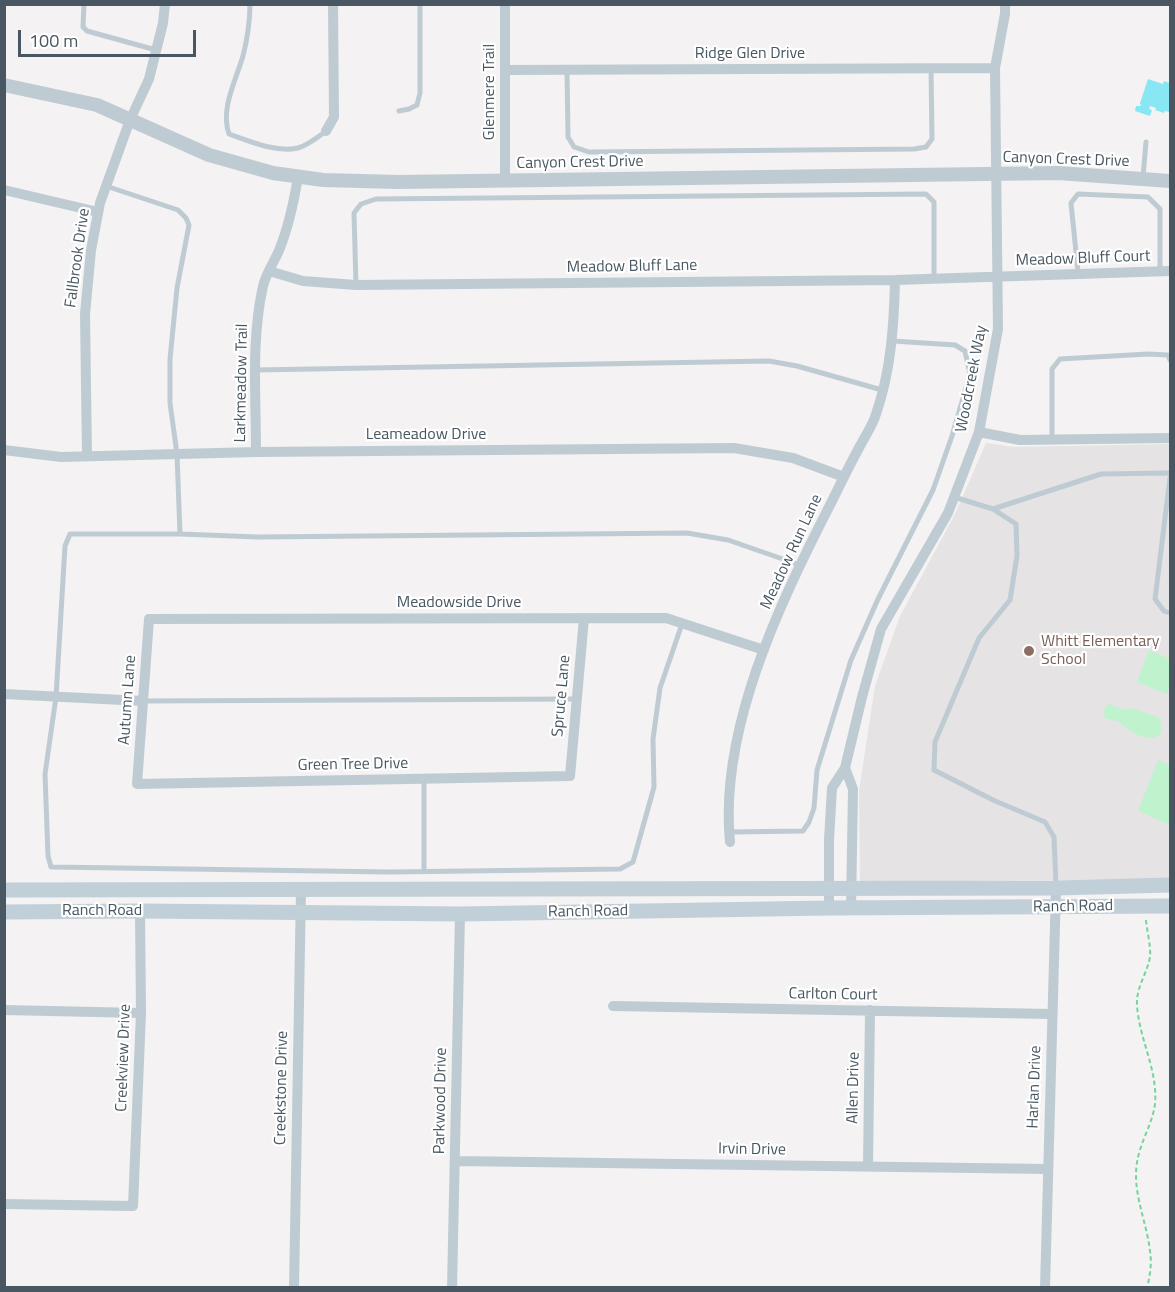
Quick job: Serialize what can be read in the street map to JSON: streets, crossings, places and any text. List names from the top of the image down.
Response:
{
  "streets": {
    "main road": ["Ranch Road"],
    "street": [
      "Ridge Glen Drive",
      "Glenmere Trail",
      "Canyon Crest Drive",
      "Fallbrook Drive",
      "Meadow Bluff Court",
      "Meadow Bluff Lane",
      "Woodcreek Way",
      "Larkmeadow Trail",
      "Leameadow Drive",
      "Meadow Run Lane",
      "Meadowside Drive",
      "Spruce Lane",
      "Autumn Lane",
      "Green Tree Drive",
      "Carlton Court",
      "Creekview Drive",
      "Harlan Drive",
      "Creekstone Drive",
      "Allen Drive",
      "Parkwood Drive",
      "Irvin Drive"
    ]
  },
  "crossings": [
    ["Ridge Glen Drive", "Glenmere Trail"],
    ["Ridge Glen Drive", "Woodcreek Way"],
    ["Glenmere Trail", "Canyon Crest Drive"],
    ["Canyon Crest Drive", "Fallbrook Drive"],
    ["Canyon Crest Drive", "Woodcreek Way"],
    ["Canyon Crest Drive", "Larkmeadow Trail"],
    ["Fallbrook Drive", "Leameadow Drive"],
    ["Meadow Bluff Court", "Meadow Bluff Lane"],
    ["Meadow Bluff Court", "Woodcreek Way"],
    ["Meadow Bluff Lane", "Woodcreek Way"],
    ["Meadow Bluff Lane", "Larkmeadow Trail"],
    ["Meadow Bluff Lane", "Meadow Run Lane"],
    ["Woodcreek Way", "Ranch Road"],
    ["Larkmeadow Trail", "Leameadow Drive"],
    ["Leameadow Drive", "Meadow Run Lane"],
    ["Meadow Run Lane", "Meadowside Drive"],
    ["Meadowside Drive", "Spruce Lane"],
    ["Meadowside Drive", "Autumn Lane"],
    ["Spruce Lane", "Green Tree Drive"],
    ["Autumn Lane", "Green Tree Drive"],
    ["Ranch Road", "Creekview Drive"],
    ["Ranch Road", "Harlan Drive"],
    ["Ranch Road", "Creekstone Drive"],
    ["Ranch Road", "Parkwood Drive"],
    ["Carlton Court", "Harlan Drive"],
    ["Carlton Court", "Allen Drive"],
    ["Harlan Drive", "Irvin Drive"],
    ["Allen Drive", "Irvin Drive"],
    ["Parkwood Drive", "Irvin Drive"]
  ],
  "places": ["Whitt Elementary School"],
  "scale_bar": "100 m"
}
